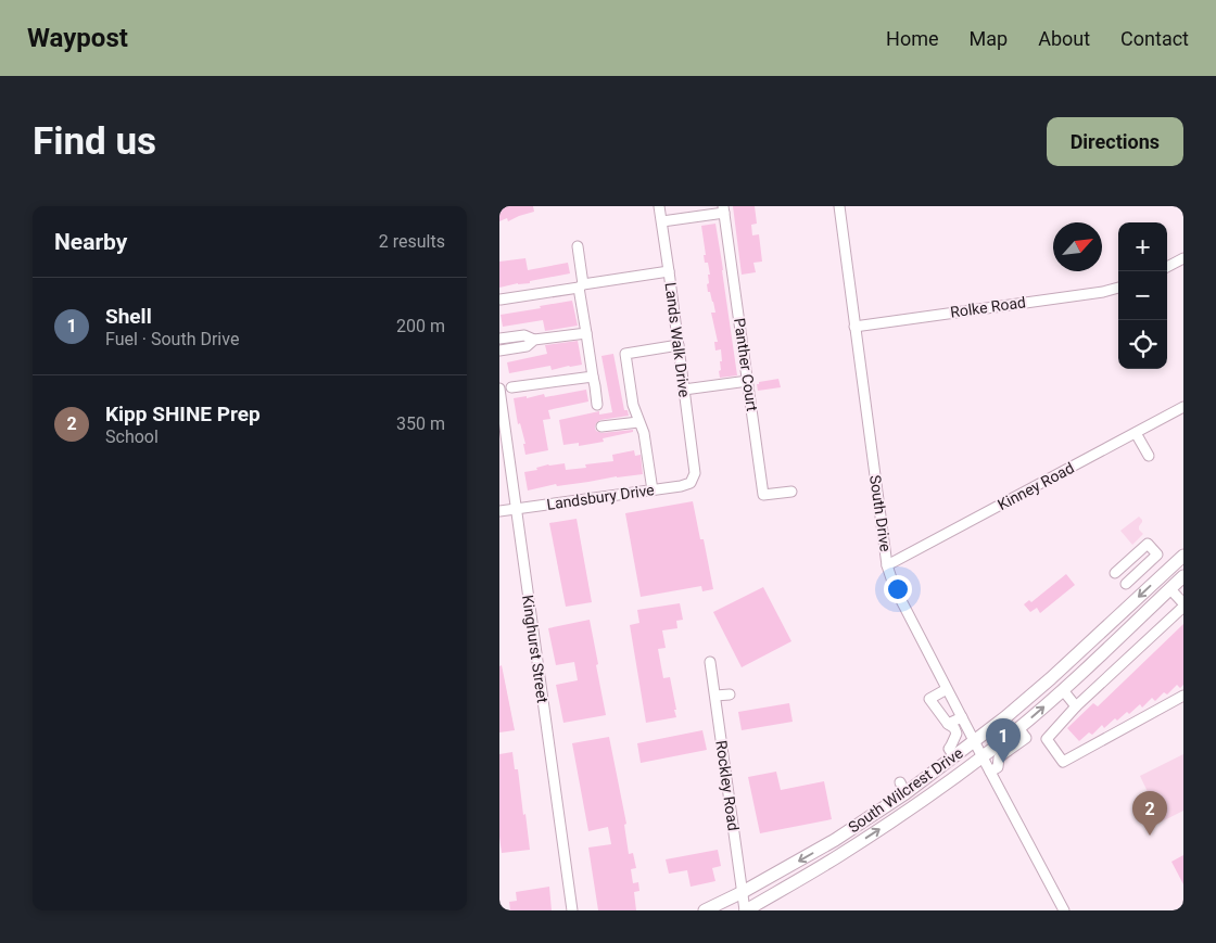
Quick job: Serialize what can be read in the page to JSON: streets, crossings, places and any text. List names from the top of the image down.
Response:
{
  "streets": {
    "main road": ["South Wilcrest Drive"],
    "street": [
      "Rolke Road",
      "Lands Walk Drive",
      "Panther Court",
      "Kinney Road",
      "Landsbury Drive",
      "South Drive",
      "Kinghurst Street",
      "Rockley Road"
    ]
  },
  "crossings": [
    ["Rolke Road", "South Drive"],
    ["Lands Walk Drive", "Landsbury Drive"],
    ["Kinney Road", "South Drive"],
    ["Landsbury Drive", "Kinghurst Street"],
    ["South Drive", "South Wilcrest Drive"],
    ["Rockley Road", "South Wilcrest Drive"]
  ],
  "north": "top right",
  "page": {
    "header": "Waypost",
    "nav": [
      "Home",
      "Map",
      "About",
      "Contact"
    ],
    "buttons": "Directions",
    "title": "Find us",
    "heading": ["Nearby", "2 results"],
    "map_buttons": ["+", "−"],
    "list": [
      {
        "mark": "1",
        "name": "Shell",
        "note": "Fuel · South Drive",
        "value": "200 m"
      },
      {
        "mark": "2",
        "name": "Kipp SHINE Prep",
        "note": "School",
        "value": "350 m"
      }
    ],
    "pins": ["1", "2"]
  }
}
